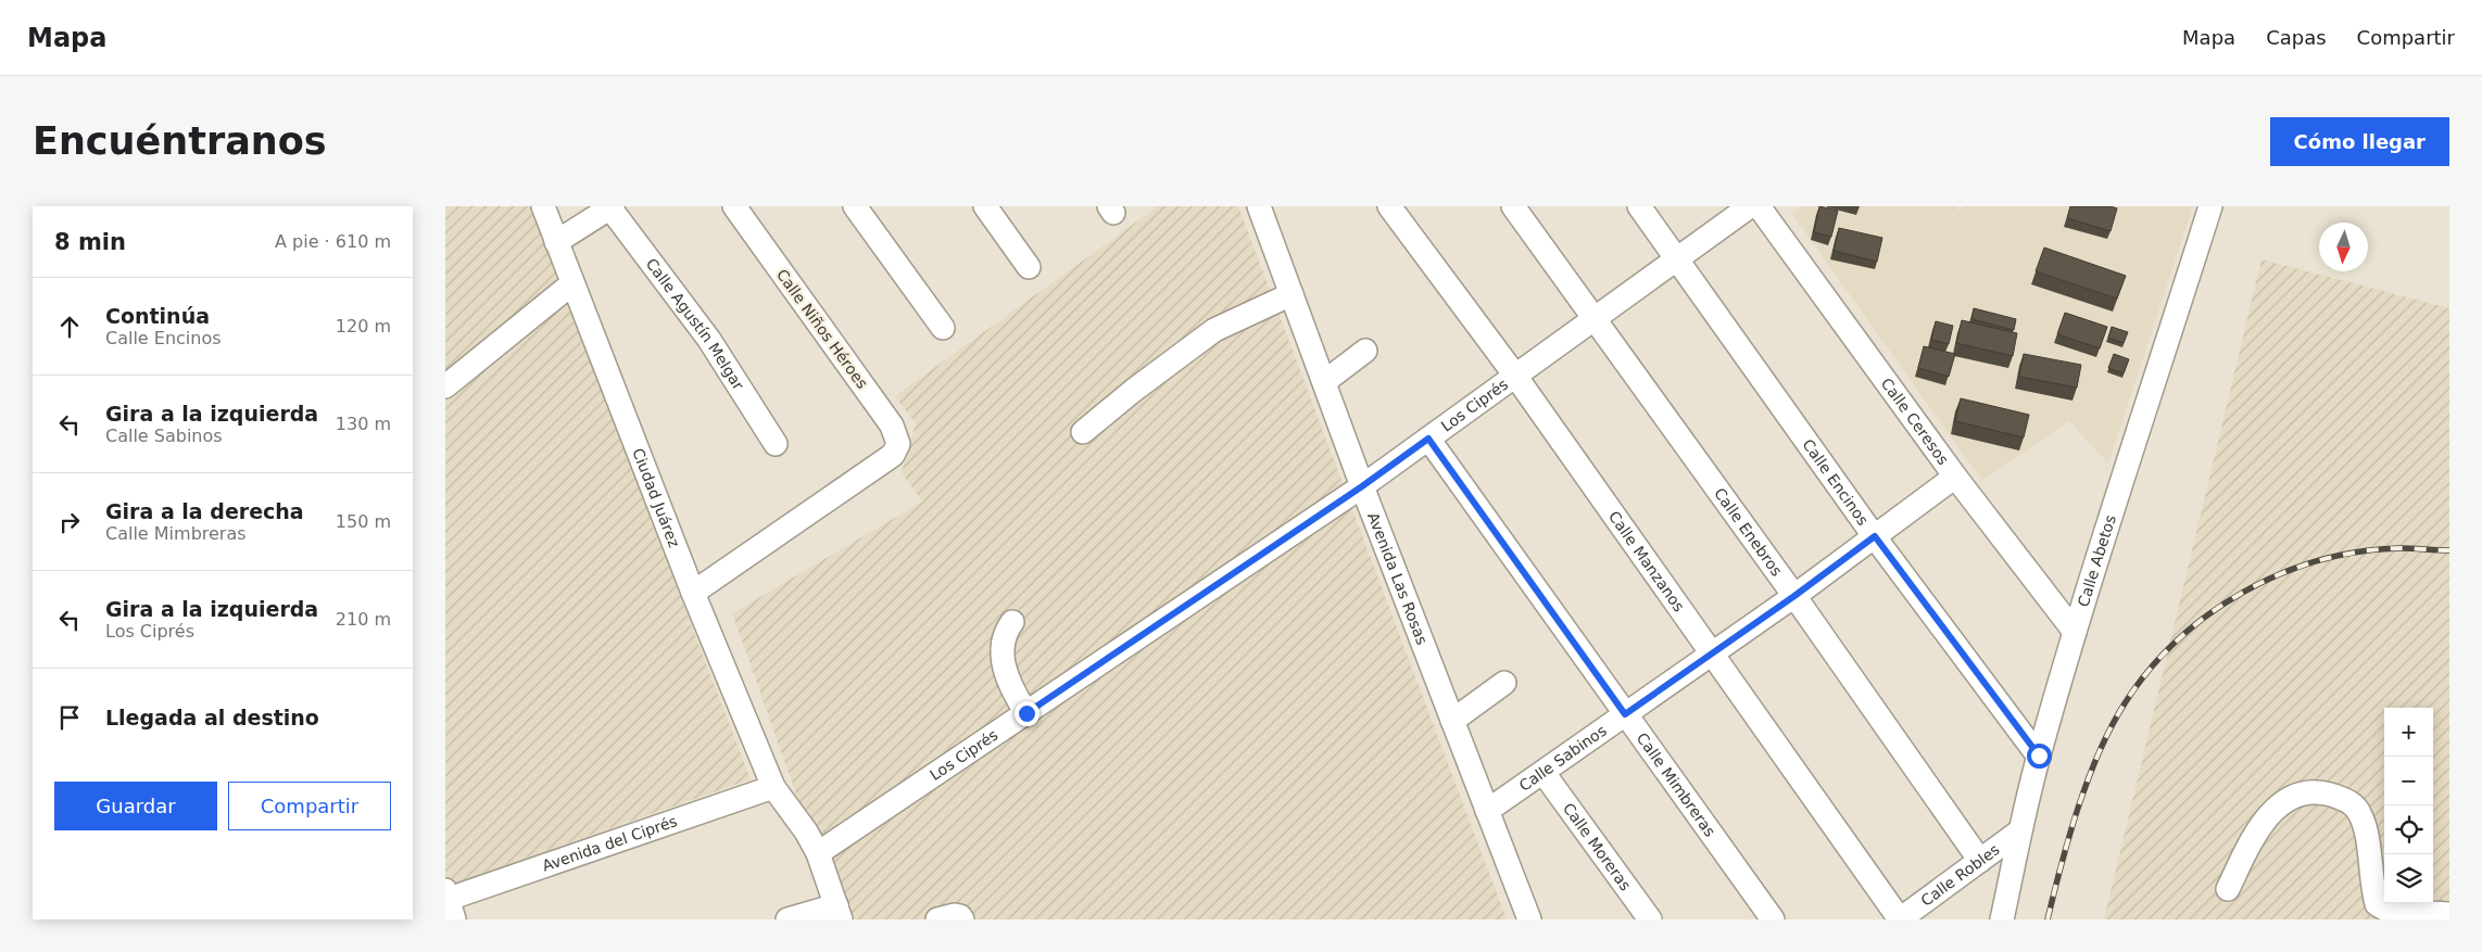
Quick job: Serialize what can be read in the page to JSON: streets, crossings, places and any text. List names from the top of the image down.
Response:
{
  "streets": {
    "street": [
      "Calle Agustín Melgar",
      "Calle Niños Héroes",
      "Los Ciprés",
      "Calle Ceresos",
      "Calle Encinos",
      "Ciudad Juárez",
      "Calle Enebros",
      "Calle Abetos",
      "Calle Manzanos",
      "Avenida Las Rosas",
      "Calle Sabinos",
      "Calle Mimbreras",
      "Avenida del Ciprés",
      "Calle Moreras",
      "Calle Robles"
    ]
  },
  "crossings": [
    ["Calle Niños Héroes", "Ciudad Juárez"],
    ["Los Ciprés", "Calle Encinos"],
    ["Los Ciprés", "Ciudad Juárez"],
    ["Los Ciprés", "Calle Enebros"],
    ["Los Ciprés", "Calle Manzanos"],
    ["Los Ciprés", "Avenida Las Rosas"],
    ["Los Ciprés", "Calle Mimbreras"],
    ["Calle Ceresos", "Calle Abetos"],
    ["Calle Ceresos", "Calle Sabinos"],
    ["Calle Encinos", "Calle Abetos"],
    ["Calle Encinos", "Calle Sabinos"],
    ["Ciudad Juárez", "Avenida del Ciprés"],
    ["Calle Enebros", "Calle Sabinos"],
    ["Calle Enebros", "Calle Robles"],
    ["Calle Abetos", "Calle Robles"],
    ["Calle Manzanos", "Calle Sabinos"],
    ["Calle Manzanos", "Calle Robles"],
    ["Avenida Las Rosas", "Calle Sabinos"],
    ["Calle Sabinos", "Calle Mimbreras"],
    ["Calle Sabinos", "Calle Moreras"]
  ],
  "north": "bottom",
  "page": {
    "header": "Mapa",
    "nav": ["Mapa", "Capas", "Compartir"],
    "buttons": [
      "Cómo llegar",
      ["Guardar", "Compartir"]
    ],
    "title": "Encuéntranos",
    "heading": ["8 min", "A pie · 610 m"],
    "list": [
      ["Continúa", "Calle Encinos", "120 m"],
      ["Gira a la izquierda", "Calle Sabinos", "130 m"],
      ["Gira a la derecha", "Calle Mimbreras", "150 m"],
      ["Gira a la izquierda", "Los Ciprés", "210 m"],
      "Llegada al destino"
    ],
    "map_buttons": ["+", "−"]
  }
}
